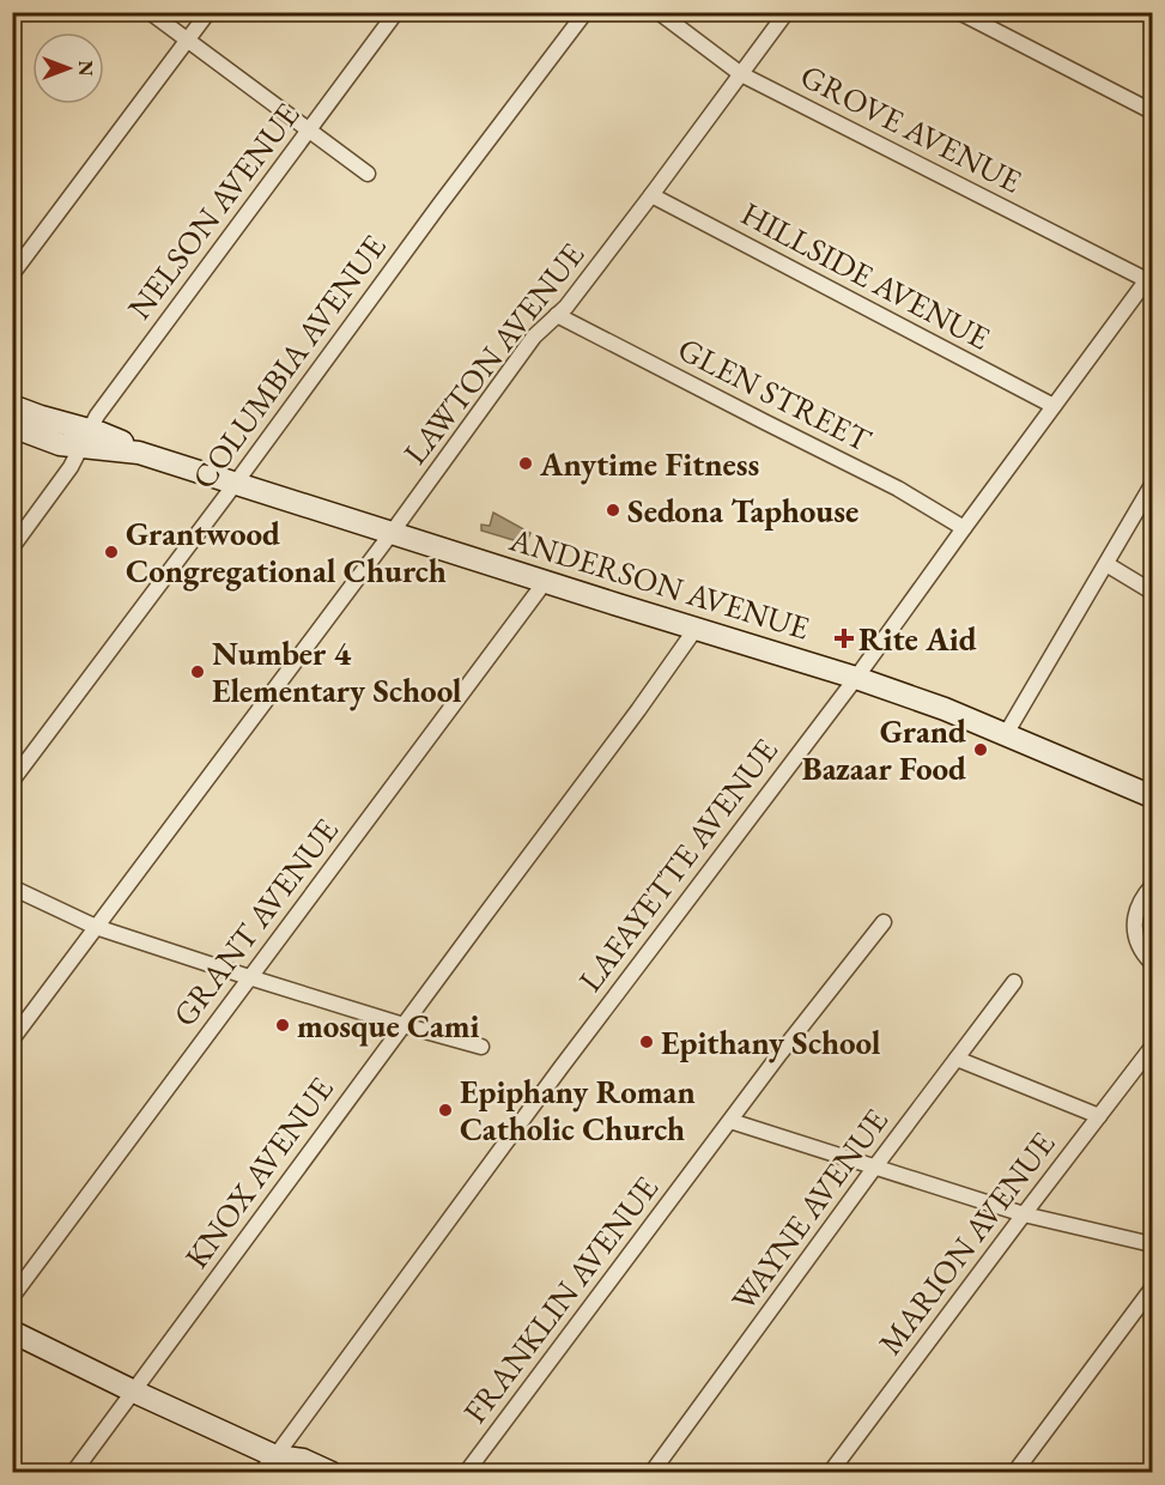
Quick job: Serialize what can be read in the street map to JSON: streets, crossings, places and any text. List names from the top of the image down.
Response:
{
  "streets": {
    "main road": ["ANDERSON AVENUE"],
    "street": [
      "GROVE AVENUE",
      "NELSON AVENUE",
      "HILLSIDE AVENUE",
      "LAWTON AVENUE",
      "COLUMBIA AVENUE",
      "GLEN STREET",
      "LAFAYETTE AVENUE",
      "GRANT AVENUE",
      "KNOX AVENUE",
      "WAYNE AVENUE",
      "MARION AVENUE",
      "FRANKLIN AVENUE"
    ]
  },
  "crossings": [
    ["GROVE AVENUE", "LAWTON AVENUE"],
    ["GROVE AVENUE", "LAFAYETTE AVENUE"],
    ["NELSON AVENUE", "ANDERSON AVENUE"],
    ["HILLSIDE AVENUE", "LAWTON AVENUE"],
    ["HILLSIDE AVENUE", "LAFAYETTE AVENUE"],
    ["LAWTON AVENUE", "GLEN STREET"],
    ["LAWTON AVENUE", "ANDERSON AVENUE"],
    ["COLUMBIA AVENUE", "ANDERSON AVENUE"],
    ["GLEN STREET", "LAFAYETTE AVENUE"],
    ["ANDERSON AVENUE", "LAFAYETTE AVENUE"],
    ["ANDERSON AVENUE", "GRANT AVENUE"],
    ["ANDERSON AVENUE", "KNOX AVENUE"]
  ],
  "places": {
    "other": [
      "Anytime Fitness",
      "Sedona Taphouse",
      "Grantwood Congregational Church",
      "Number 4 Elementary School",
      "Grand Bazaar Food",
      "mosque Cami",
      "Epithany School",
      "Epiphany Roman Catholic Church"
    ],
    "health": ["Rite Aid"]
  },
  "north": "right"
}
